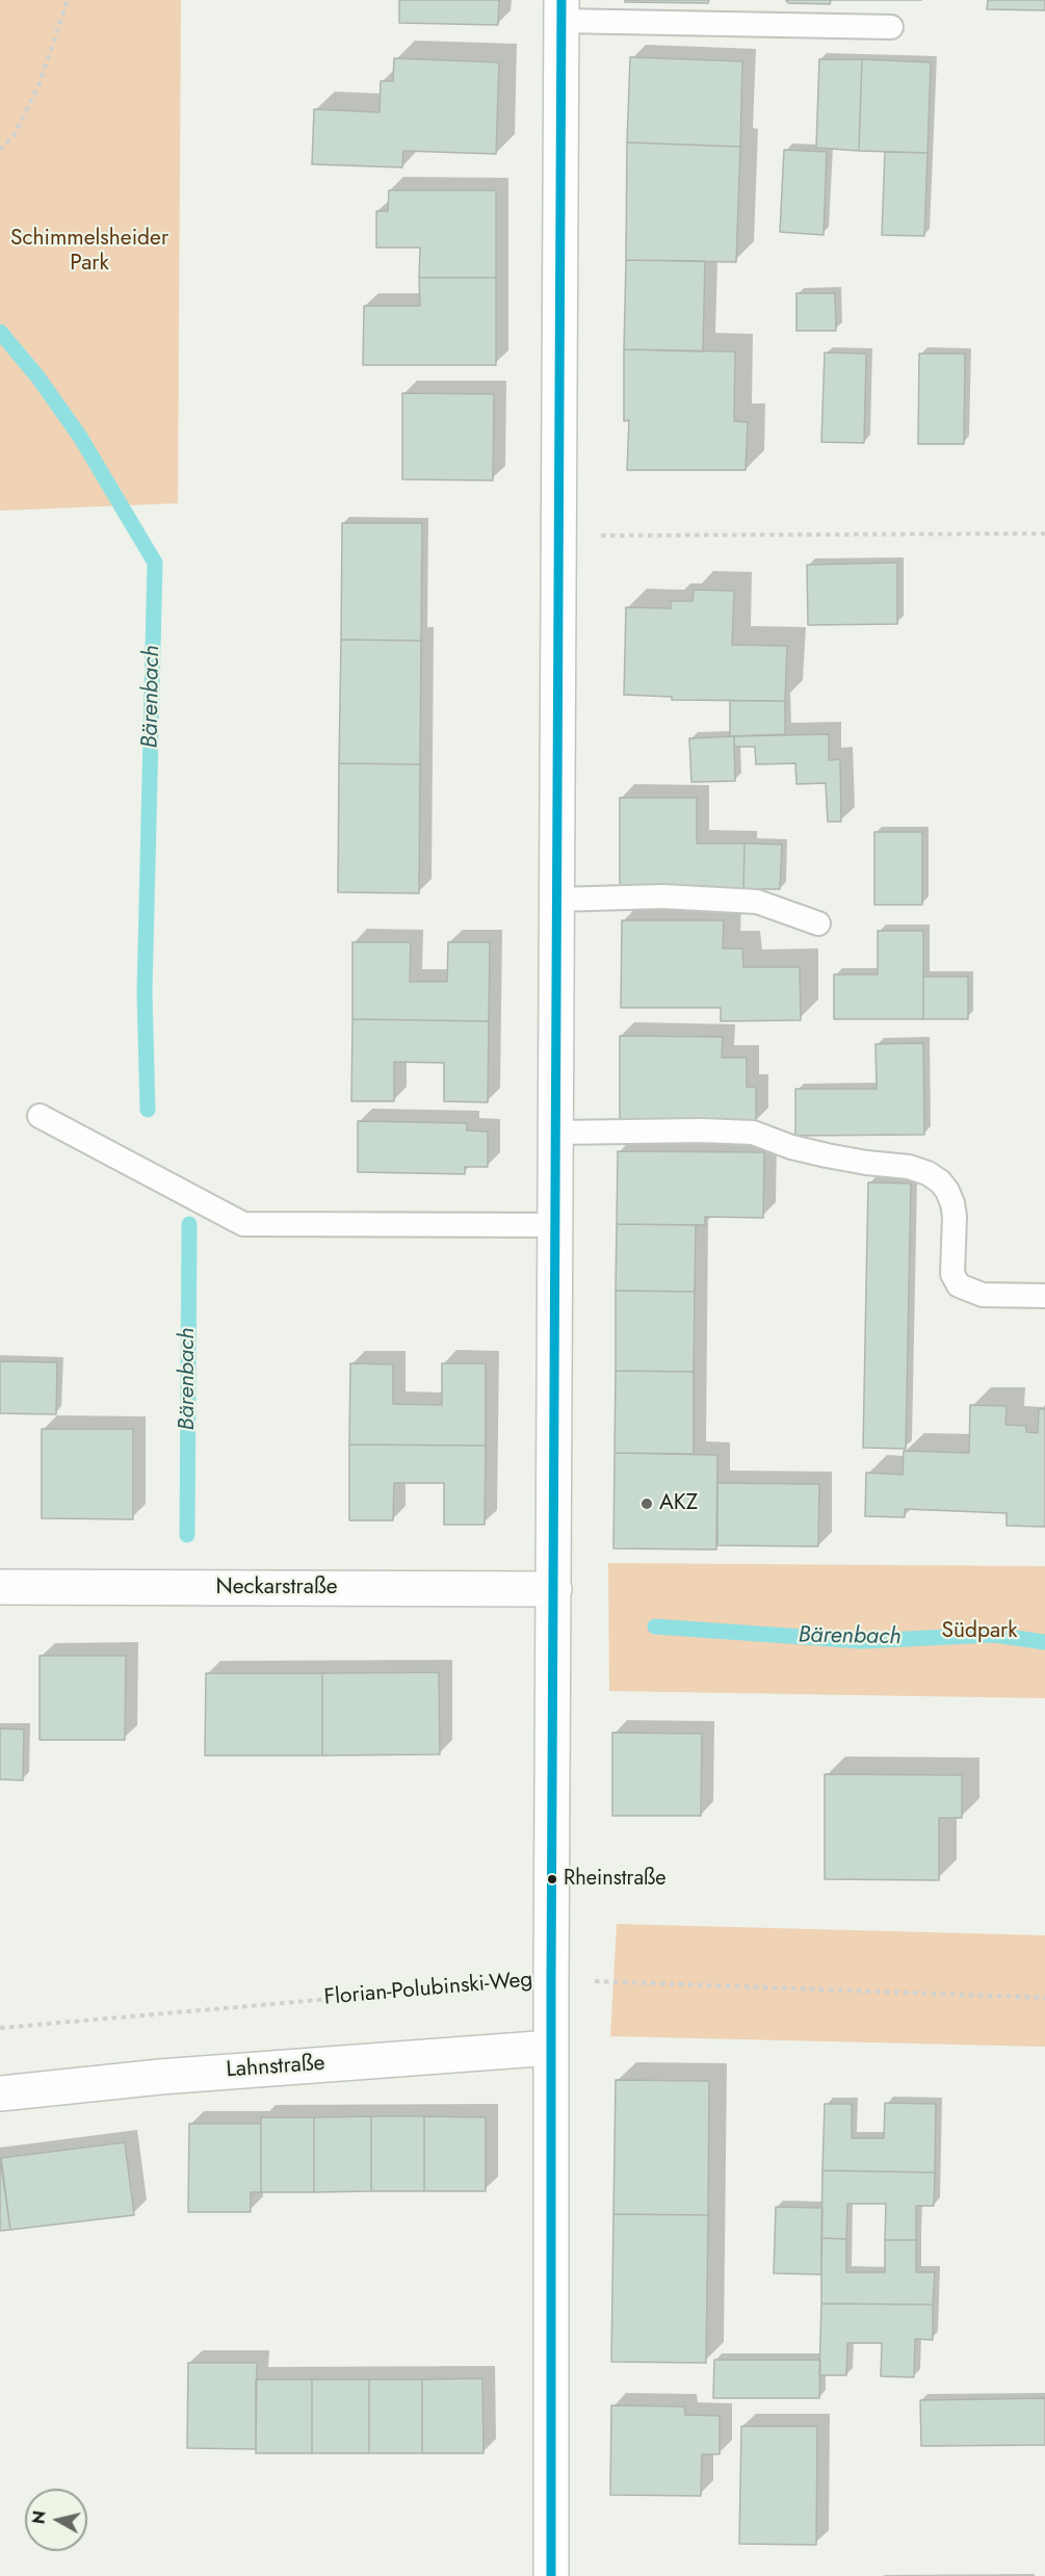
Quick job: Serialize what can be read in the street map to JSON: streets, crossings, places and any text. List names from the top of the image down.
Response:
{
  "streets": {
    "street": ["Neckarstraße", "Lahnstraße"],
    "path": ["Florian-Polubinski-Weg"]
  },
  "water": ["Bärenbach"],
  "parks": ["Schimmelsheider Park", "Südpark"],
  "places": ["AKZ", "Rheinstraße"],
  "north": "left"
}
